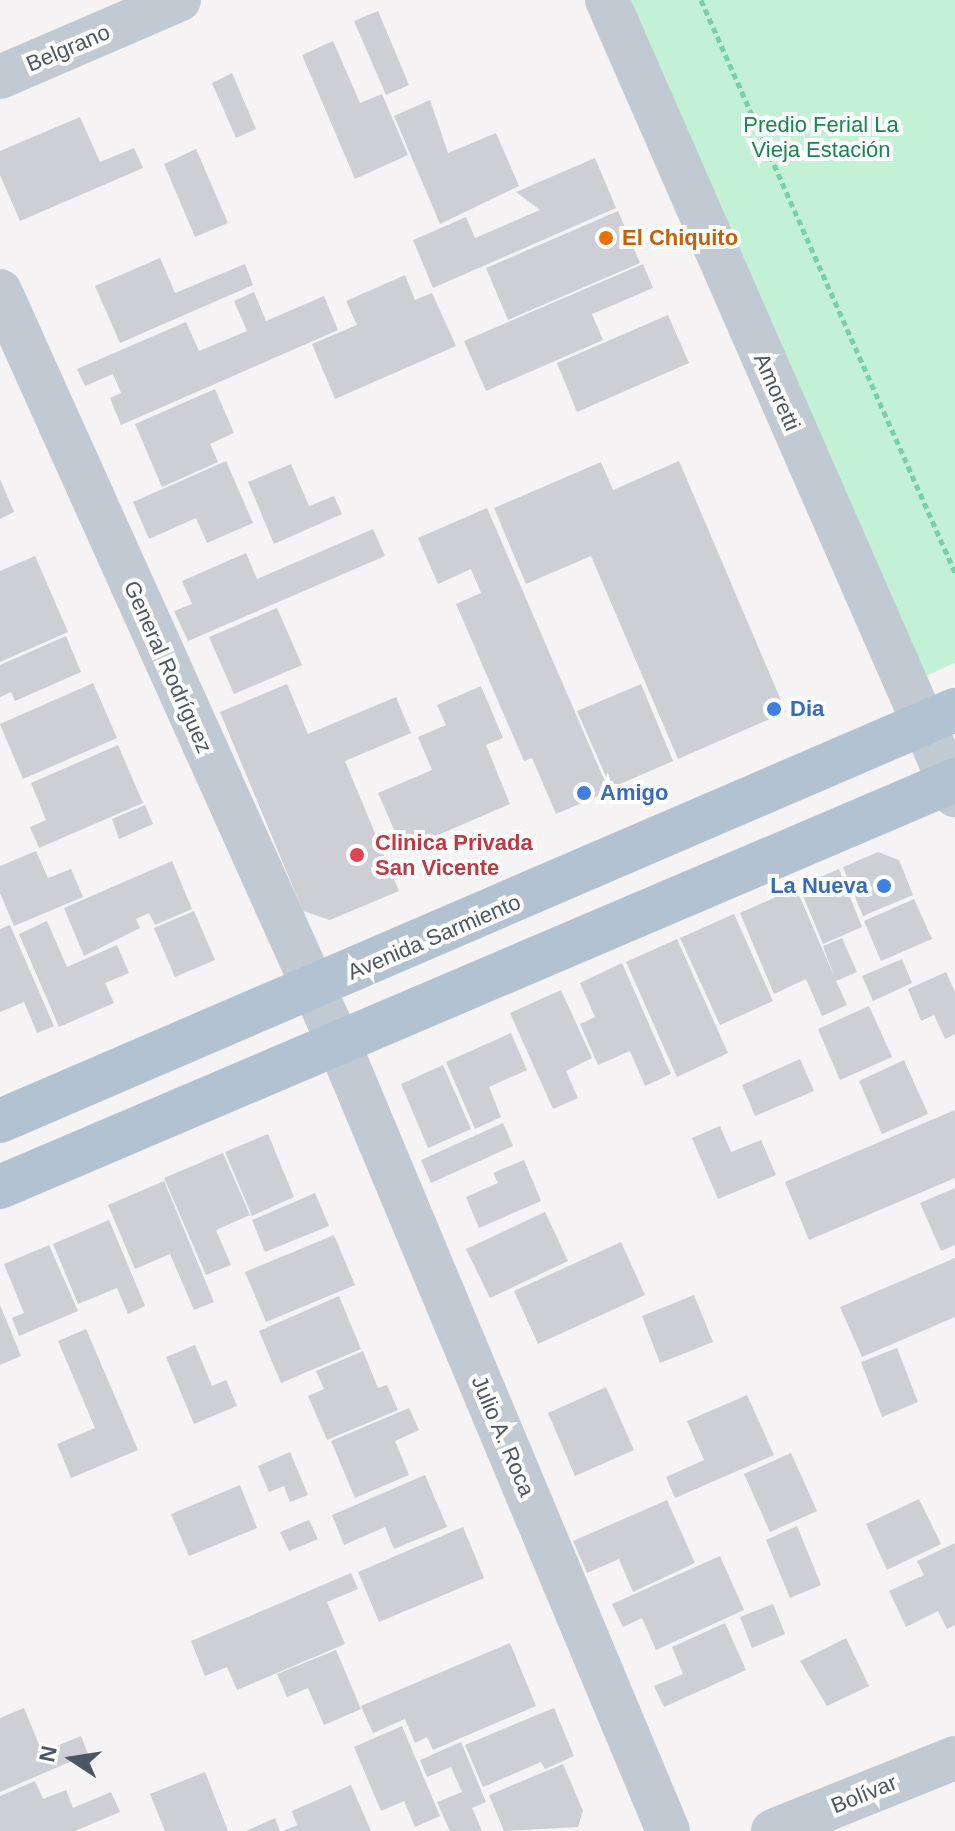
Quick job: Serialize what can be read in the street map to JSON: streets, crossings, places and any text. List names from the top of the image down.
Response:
{
  "streets": {
    "main road": ["Avenida Sarmiento"],
    "street": [
      "Belgrano",
      "Amoretti",
      "General Rodríguez",
      "Julio A. Roca",
      "Bolívar"
    ]
  },
  "crossings": [
    ["Amoretti", "Avenida Sarmiento"],
    ["General Rodríguez", "Avenida Sarmiento"],
    ["General Rodríguez", "Julio A. Roca"]
  ],
  "parks": ["Predio Ferial La Vieja Estación"],
  "places": [
    "El Chiquito",
    "Dia",
    "Amigo",
    "Clinica Privada San Vicente",
    "La Nueva"
  ],
  "north": "left"
}
